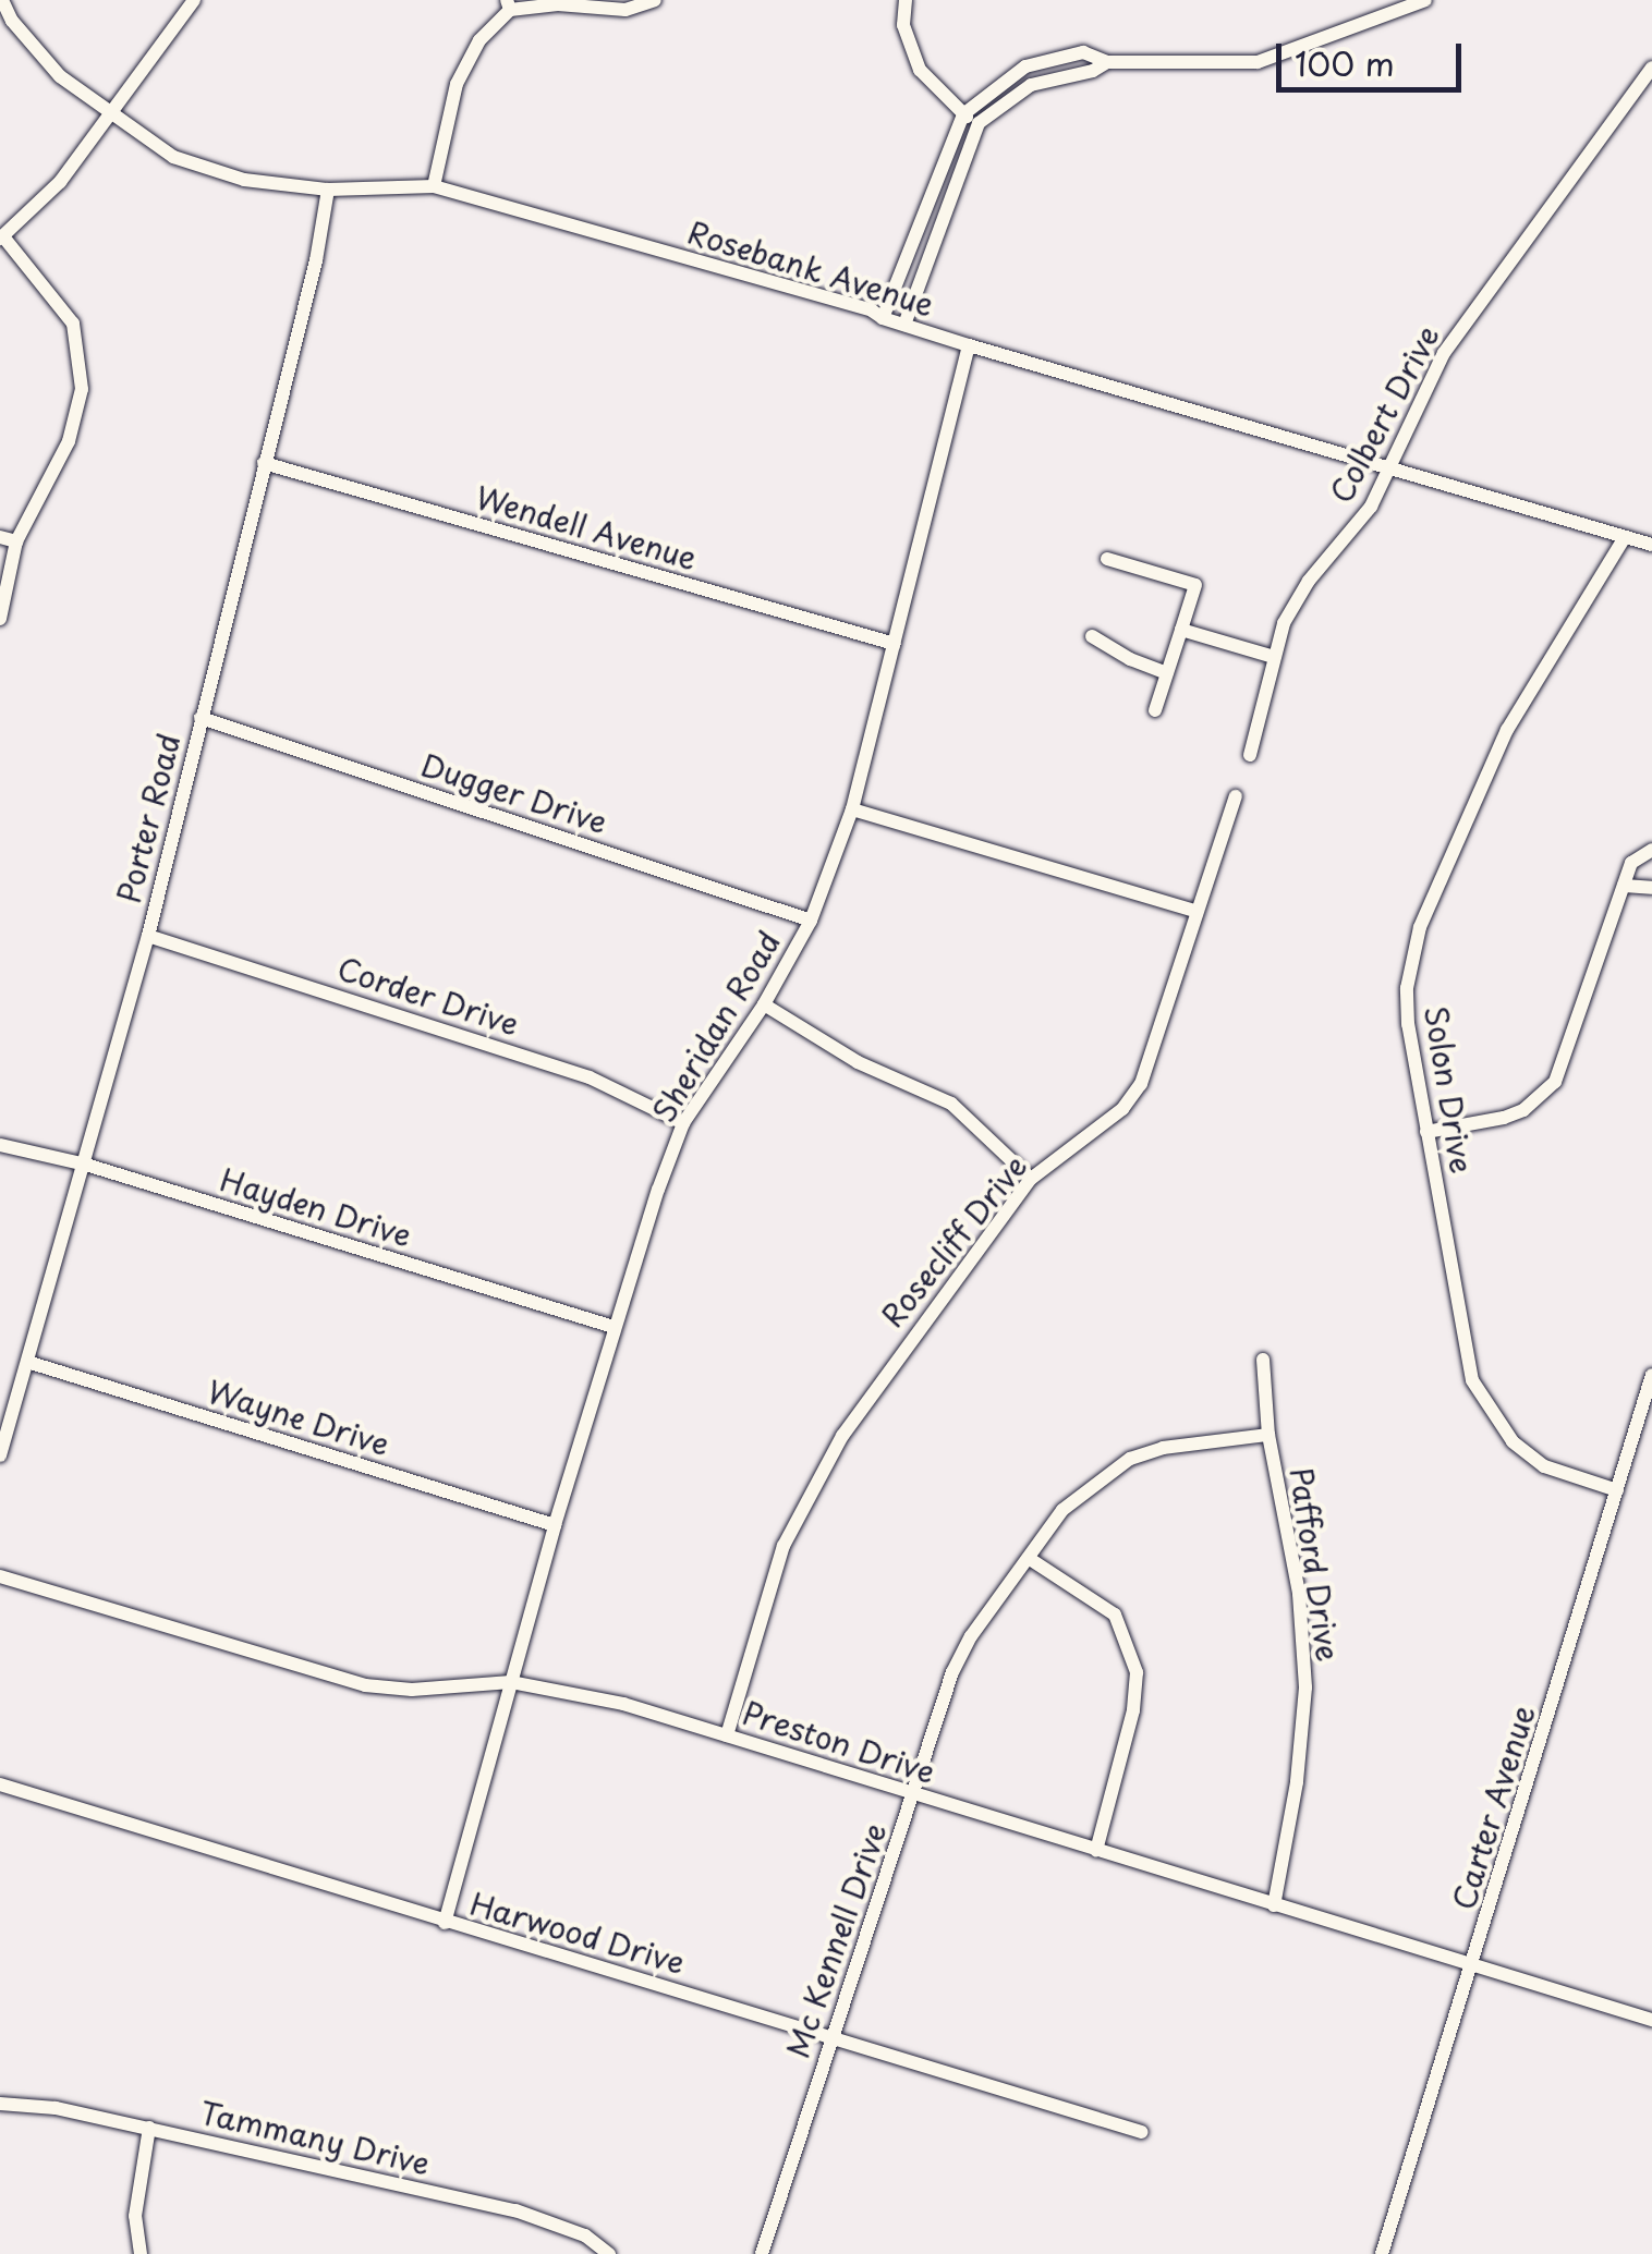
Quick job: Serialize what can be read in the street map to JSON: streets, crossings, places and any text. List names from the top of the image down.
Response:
{
  "streets": {
    "street": [
      "Rosebank Avenue",
      "Colbert Drive",
      "Wendell Avenue",
      "Dugger Drive",
      "Porter Road",
      "Corder Drive",
      "Sheridan Road",
      "Solon Drive",
      "Hayden Drive",
      "Rosecliff Drive",
      "Wayne Drive",
      "Pafford Drive",
      "Preston Drive",
      "Carter Avenue",
      "Harwood Drive",
      "Mc Kennell Drive",
      "Tammany Drive"
    ]
  },
  "crossings": [
    ["Rosebank Avenue", "Colbert Drive"],
    ["Rosebank Avenue", "Porter Road"],
    ["Rosebank Avenue", "Sheridan Road"],
    ["Rosebank Avenue", "Solon Drive"],
    ["Wendell Avenue", "Porter Road"],
    ["Wendell Avenue", "Sheridan Road"],
    ["Dugger Drive", "Porter Road"],
    ["Dugger Drive", "Sheridan Road"],
    ["Porter Road", "Corder Drive"],
    ["Porter Road", "Hayden Drive"],
    ["Porter Road", "Wayne Drive"],
    ["Corder Drive", "Sheridan Road"],
    ["Sheridan Road", "Hayden Drive"],
    ["Sheridan Road", "Wayne Drive"],
    ["Sheridan Road", "Preston Drive"],
    ["Sheridan Road", "Harwood Drive"],
    ["Solon Drive", "Carter Avenue"],
    ["Rosecliff Drive", "Preston Drive"],
    ["Pafford Drive", "Preston Drive"],
    ["Pafford Drive", "Mc Kennell Drive"],
    ["Preston Drive", "Carter Avenue"],
    ["Preston Drive", "Mc Kennell Drive"],
    ["Harwood Drive", "Mc Kennell Drive"]
  ],
  "scale_bar": "100 m"
}
